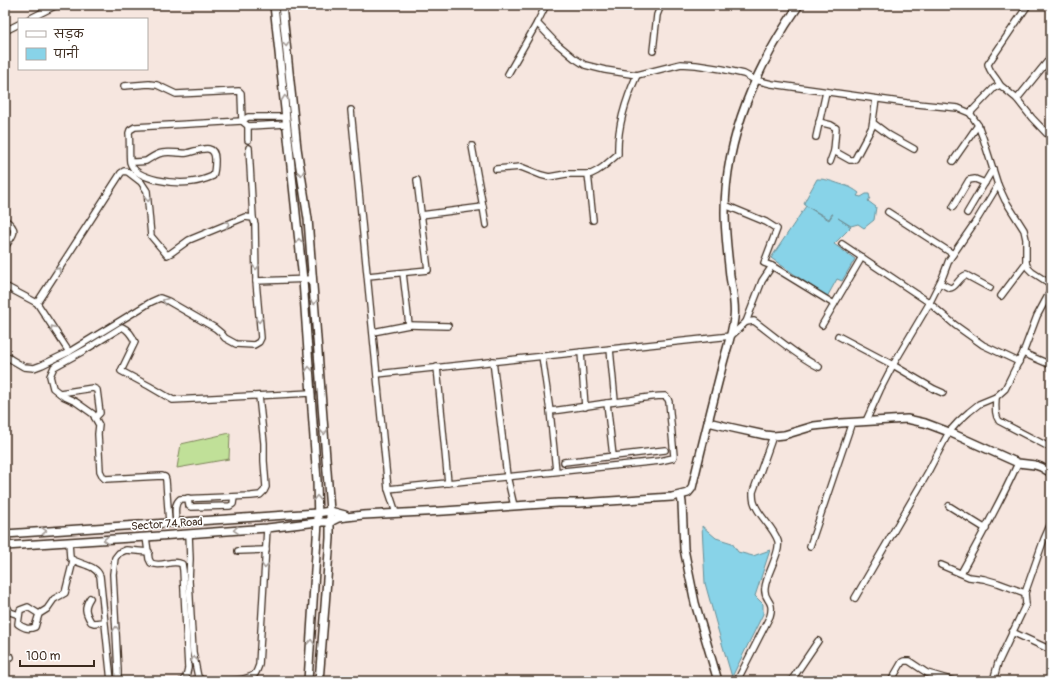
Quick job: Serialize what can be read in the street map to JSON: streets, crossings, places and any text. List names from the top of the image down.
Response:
{
  "streets": {
    "street": ["Sector 74 Road"]
  },
  "legend": ["सड़क", "पानी"],
  "scale_bar": "100 m"
}
